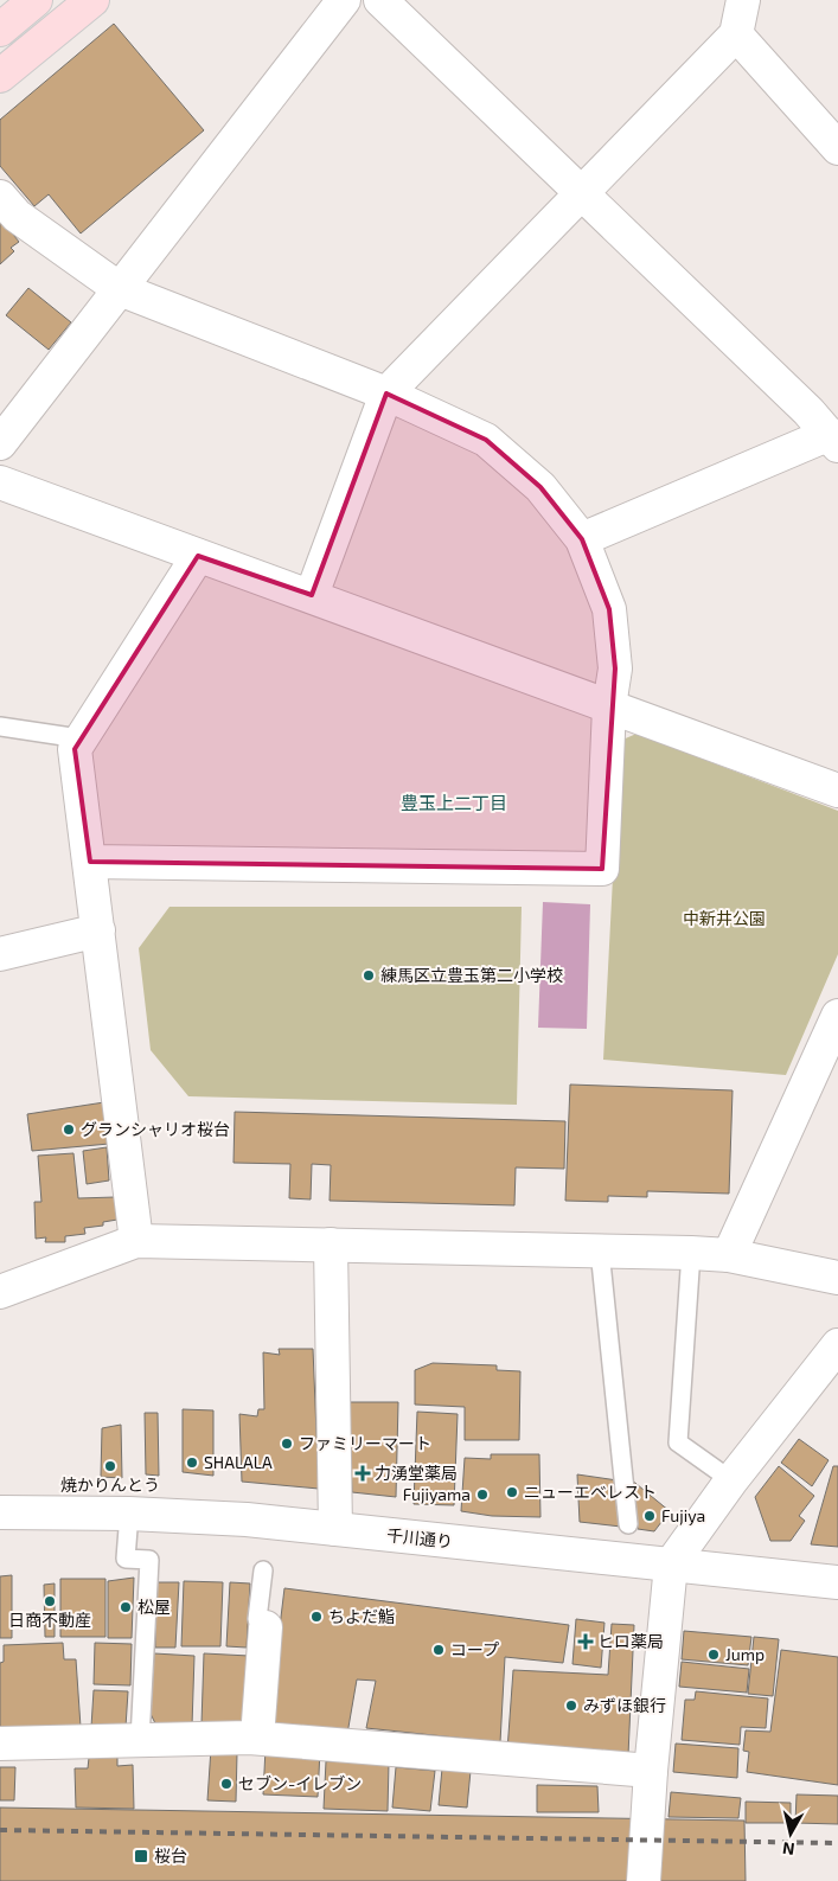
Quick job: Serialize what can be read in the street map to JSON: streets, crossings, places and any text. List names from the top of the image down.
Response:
{
  "streets": {
    "street": ["千川通り"]
  },
  "districts": ["豊玉上二丁目"],
  "parks": ["中新井公園"],
  "places": {
    "other": [
      "練馬区立豊玉第二小学校",
      "グランシャリオ桜台",
      "ファミリーマート",
      "SHALALA",
      "焼かりんとう",
      "ニューエベレスト",
      "Fujiyama",
      "Fujiya",
      "日商不動産",
      "松屋",
      "ちよだ鮨",
      "コープ",
      "Jump",
      "みずほ銀行",
      "セブン-イレブン"
    ],
    "health": ["力湧堂薬局", "ヒロ薬局"],
    "transit": ["桜台"]
  },
  "north": "bottom"
}
